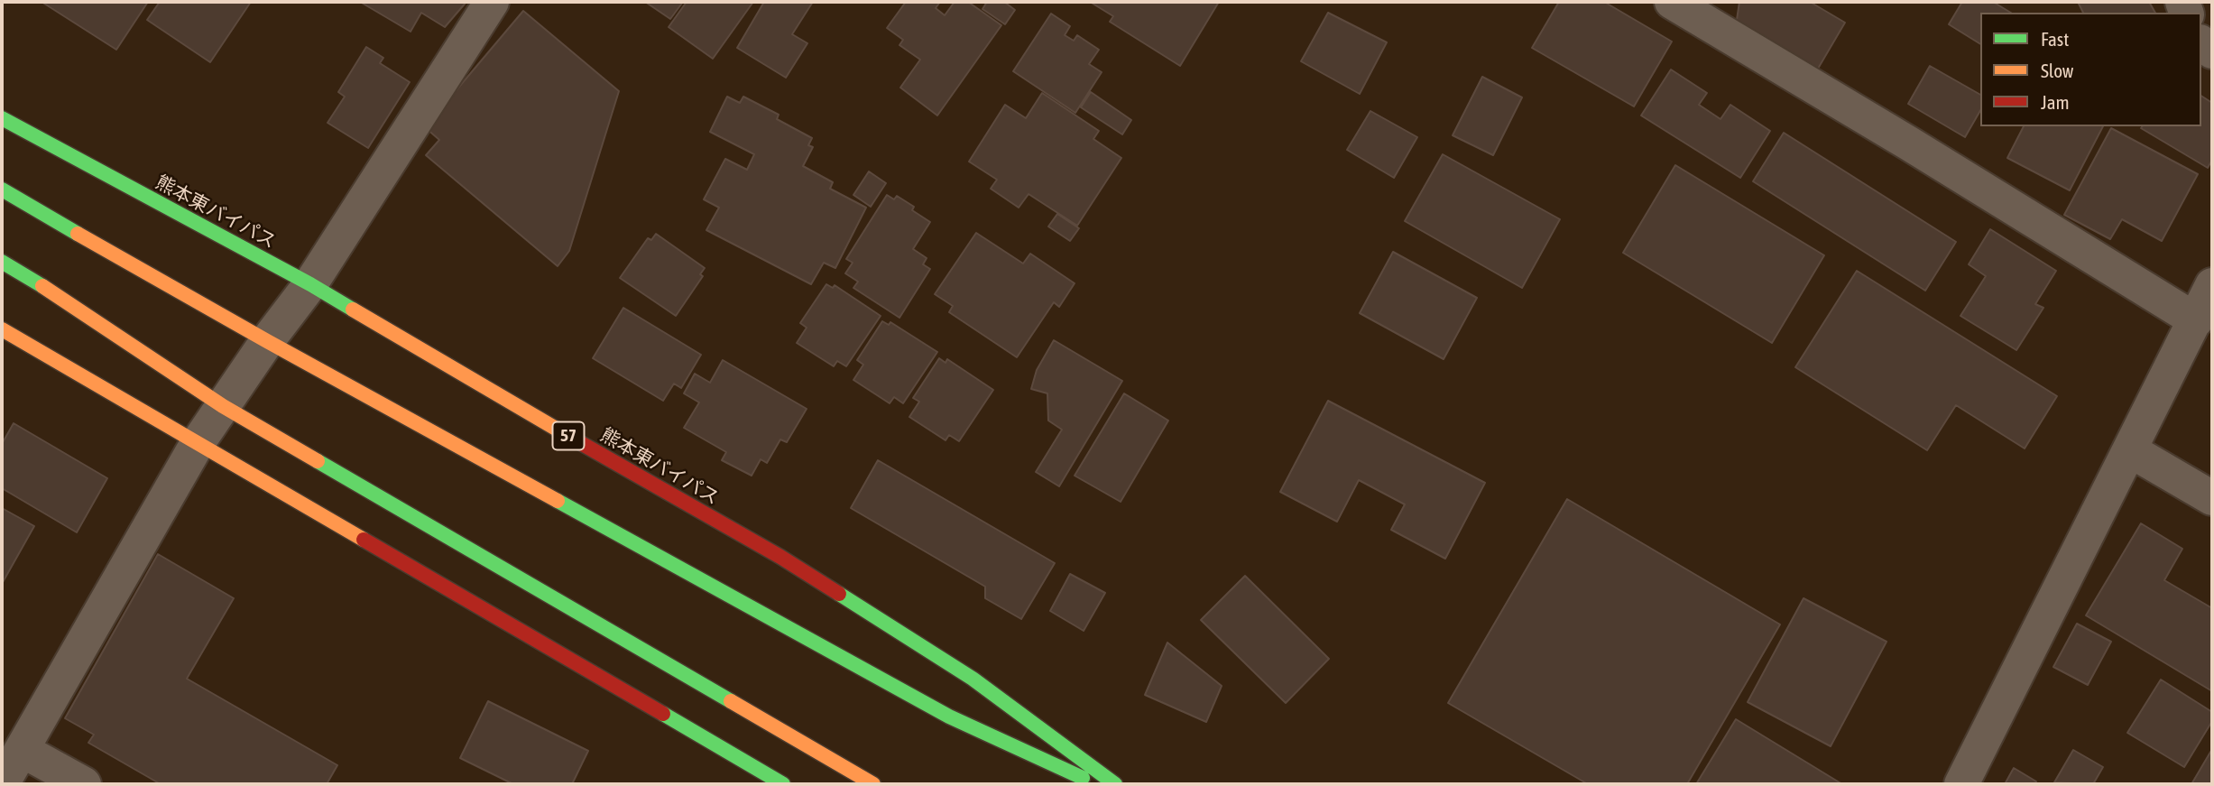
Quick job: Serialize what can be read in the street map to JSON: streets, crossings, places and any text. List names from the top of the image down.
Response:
{
  "streets": {
    "main road": ["熊本東バイパス", "57"]
  },
  "legend": ["Fast", "Slow", "Jam"]
}
